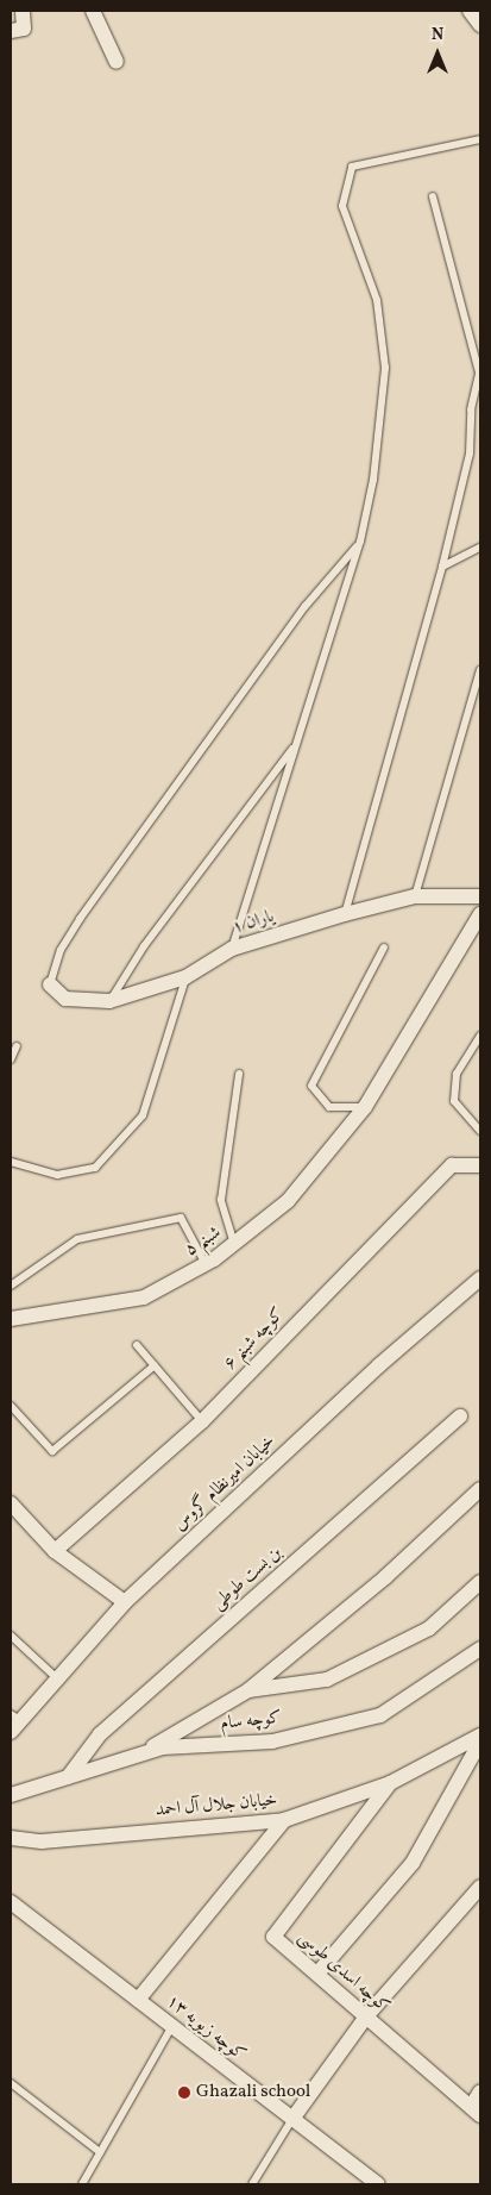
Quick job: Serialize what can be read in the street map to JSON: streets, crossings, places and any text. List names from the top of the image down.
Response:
{
  "streets": {
    "street": [
      "یاران ۱",
      "شبنم ۵",
      "کوچه شبنم ۶",
      "خیابان امیرنظام گروس",
      "بن بست طوطی",
      "کوچه سام",
      "خیابان جلال آل احمد",
      "کوچه اسدی طوسی",
      "کوچه زیویه ۱۳"
    ]
  },
  "crossings": [
    ["بن بست طوطی", "کوچه سام"],
    ["خیابان جلال آل احمد", "کوچه اسدی طوسی"]
  ],
  "places": ["Ghazali school"],
  "north": "top"
}
